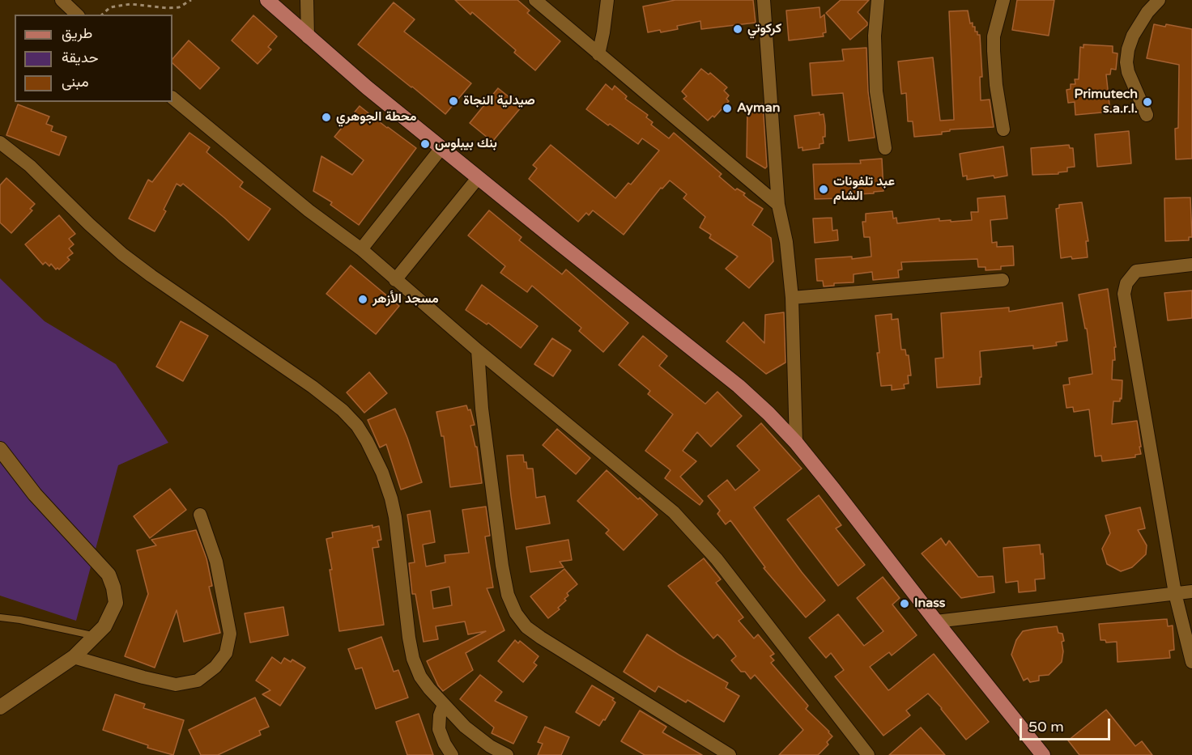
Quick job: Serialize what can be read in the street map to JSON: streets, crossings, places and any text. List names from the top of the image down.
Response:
{
  "places": [
    "كركوتي",
    "صيدلية النجاة",
    "Primutech s.a.r.l.",
    "Ayman",
    "محطة الجوهري",
    "بنك بيبلوس",
    "عبد تلفونات الشام",
    "مسجد الأزهر",
    "Inass"
  ],
  "legend": ["طريق", "حديقة", "مبنى"],
  "scale_bar": "50 m"
}
